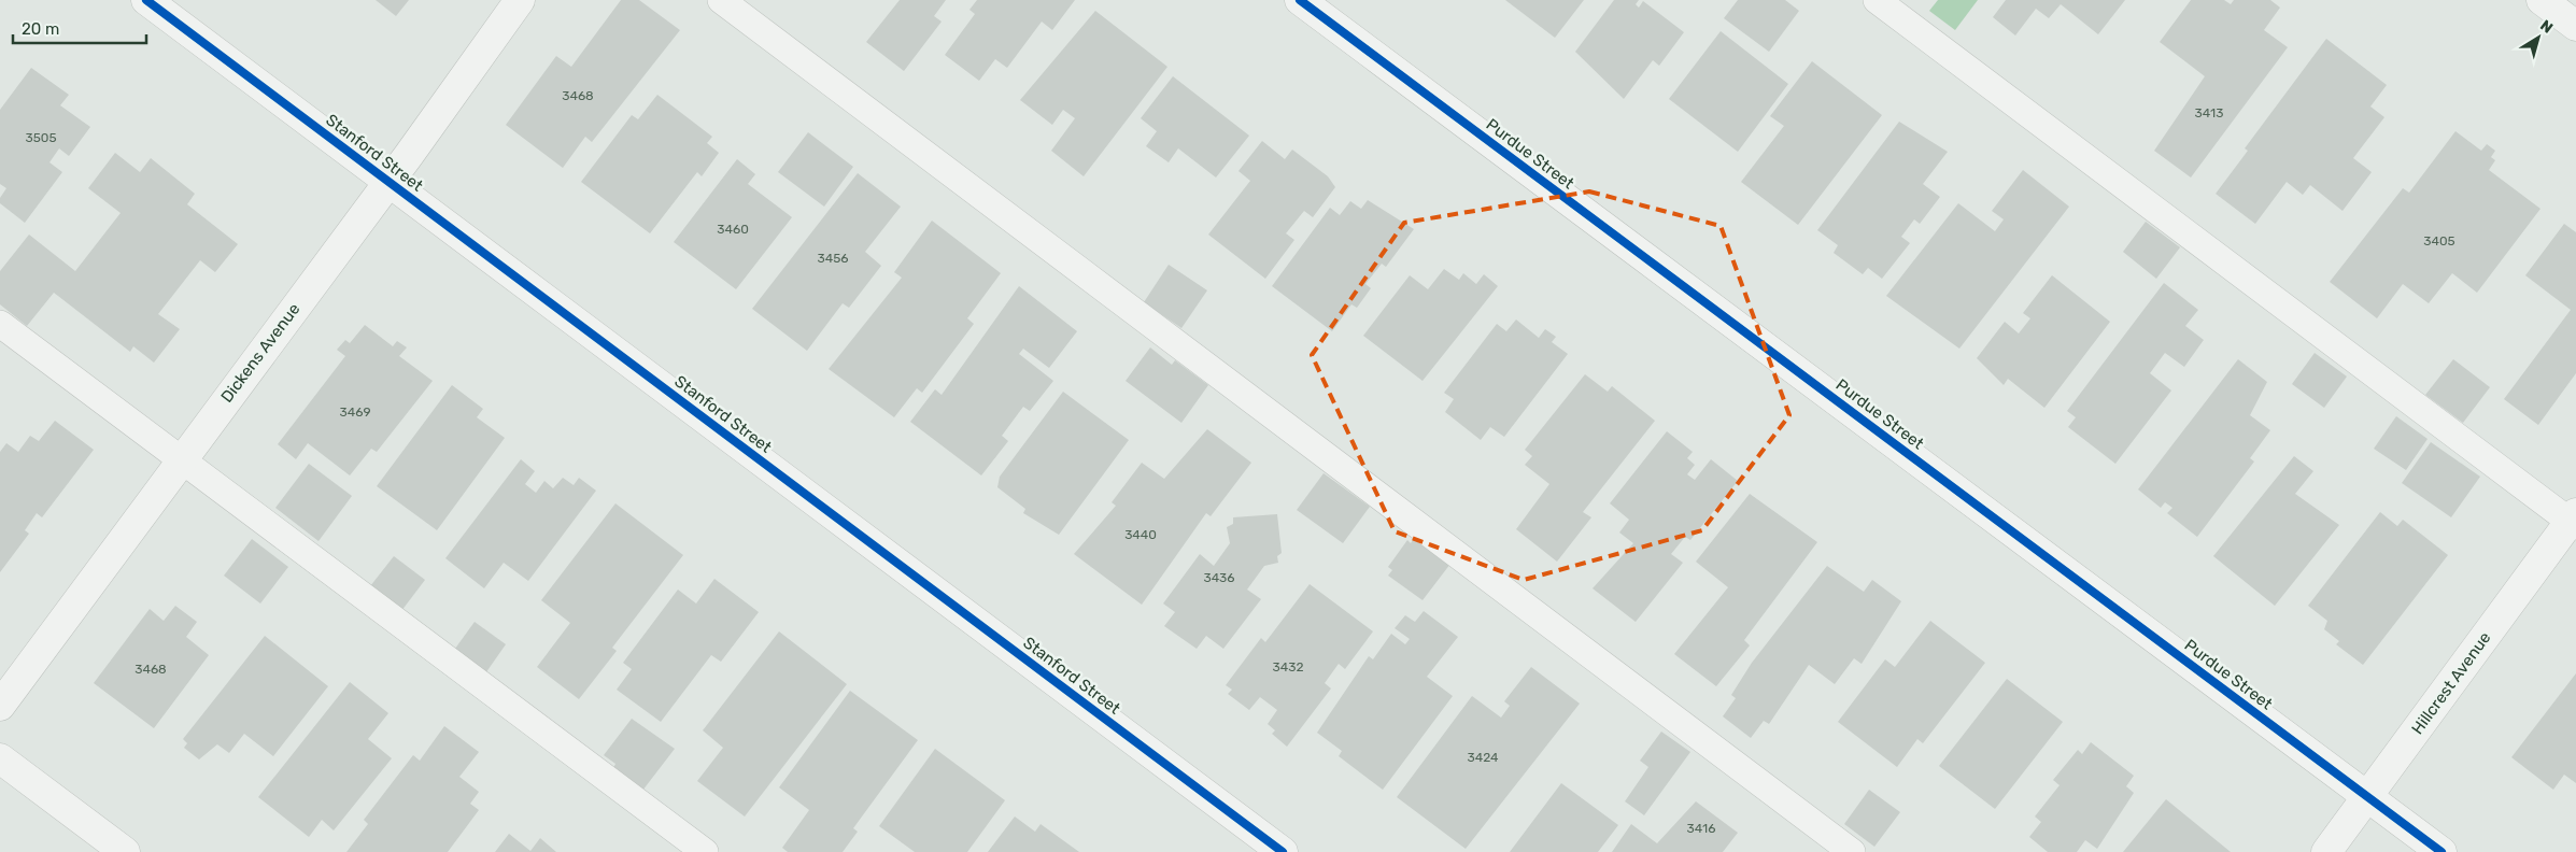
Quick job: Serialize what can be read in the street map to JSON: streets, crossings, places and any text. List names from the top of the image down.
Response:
{
  "streets": {
    "street": [
      "Stanford Street",
      "Purdue Street",
      "Dickens Avenue",
      "Hillcrest Avenue"
    ]
  },
  "crossings": [
    ["Stanford Street", "Dickens Avenue"],
    ["Purdue Street", "Hillcrest Avenue"]
  ],
  "house_numbers": [
    "3468",
    "3413",
    "3505",
    "3460",
    "3405",
    "3456",
    "3469",
    "3440",
    "3436",
    "3432",
    "3468",
    "3424",
    "3416"
  ],
  "scale_bar": "20 m",
  "north": "top right"
}
